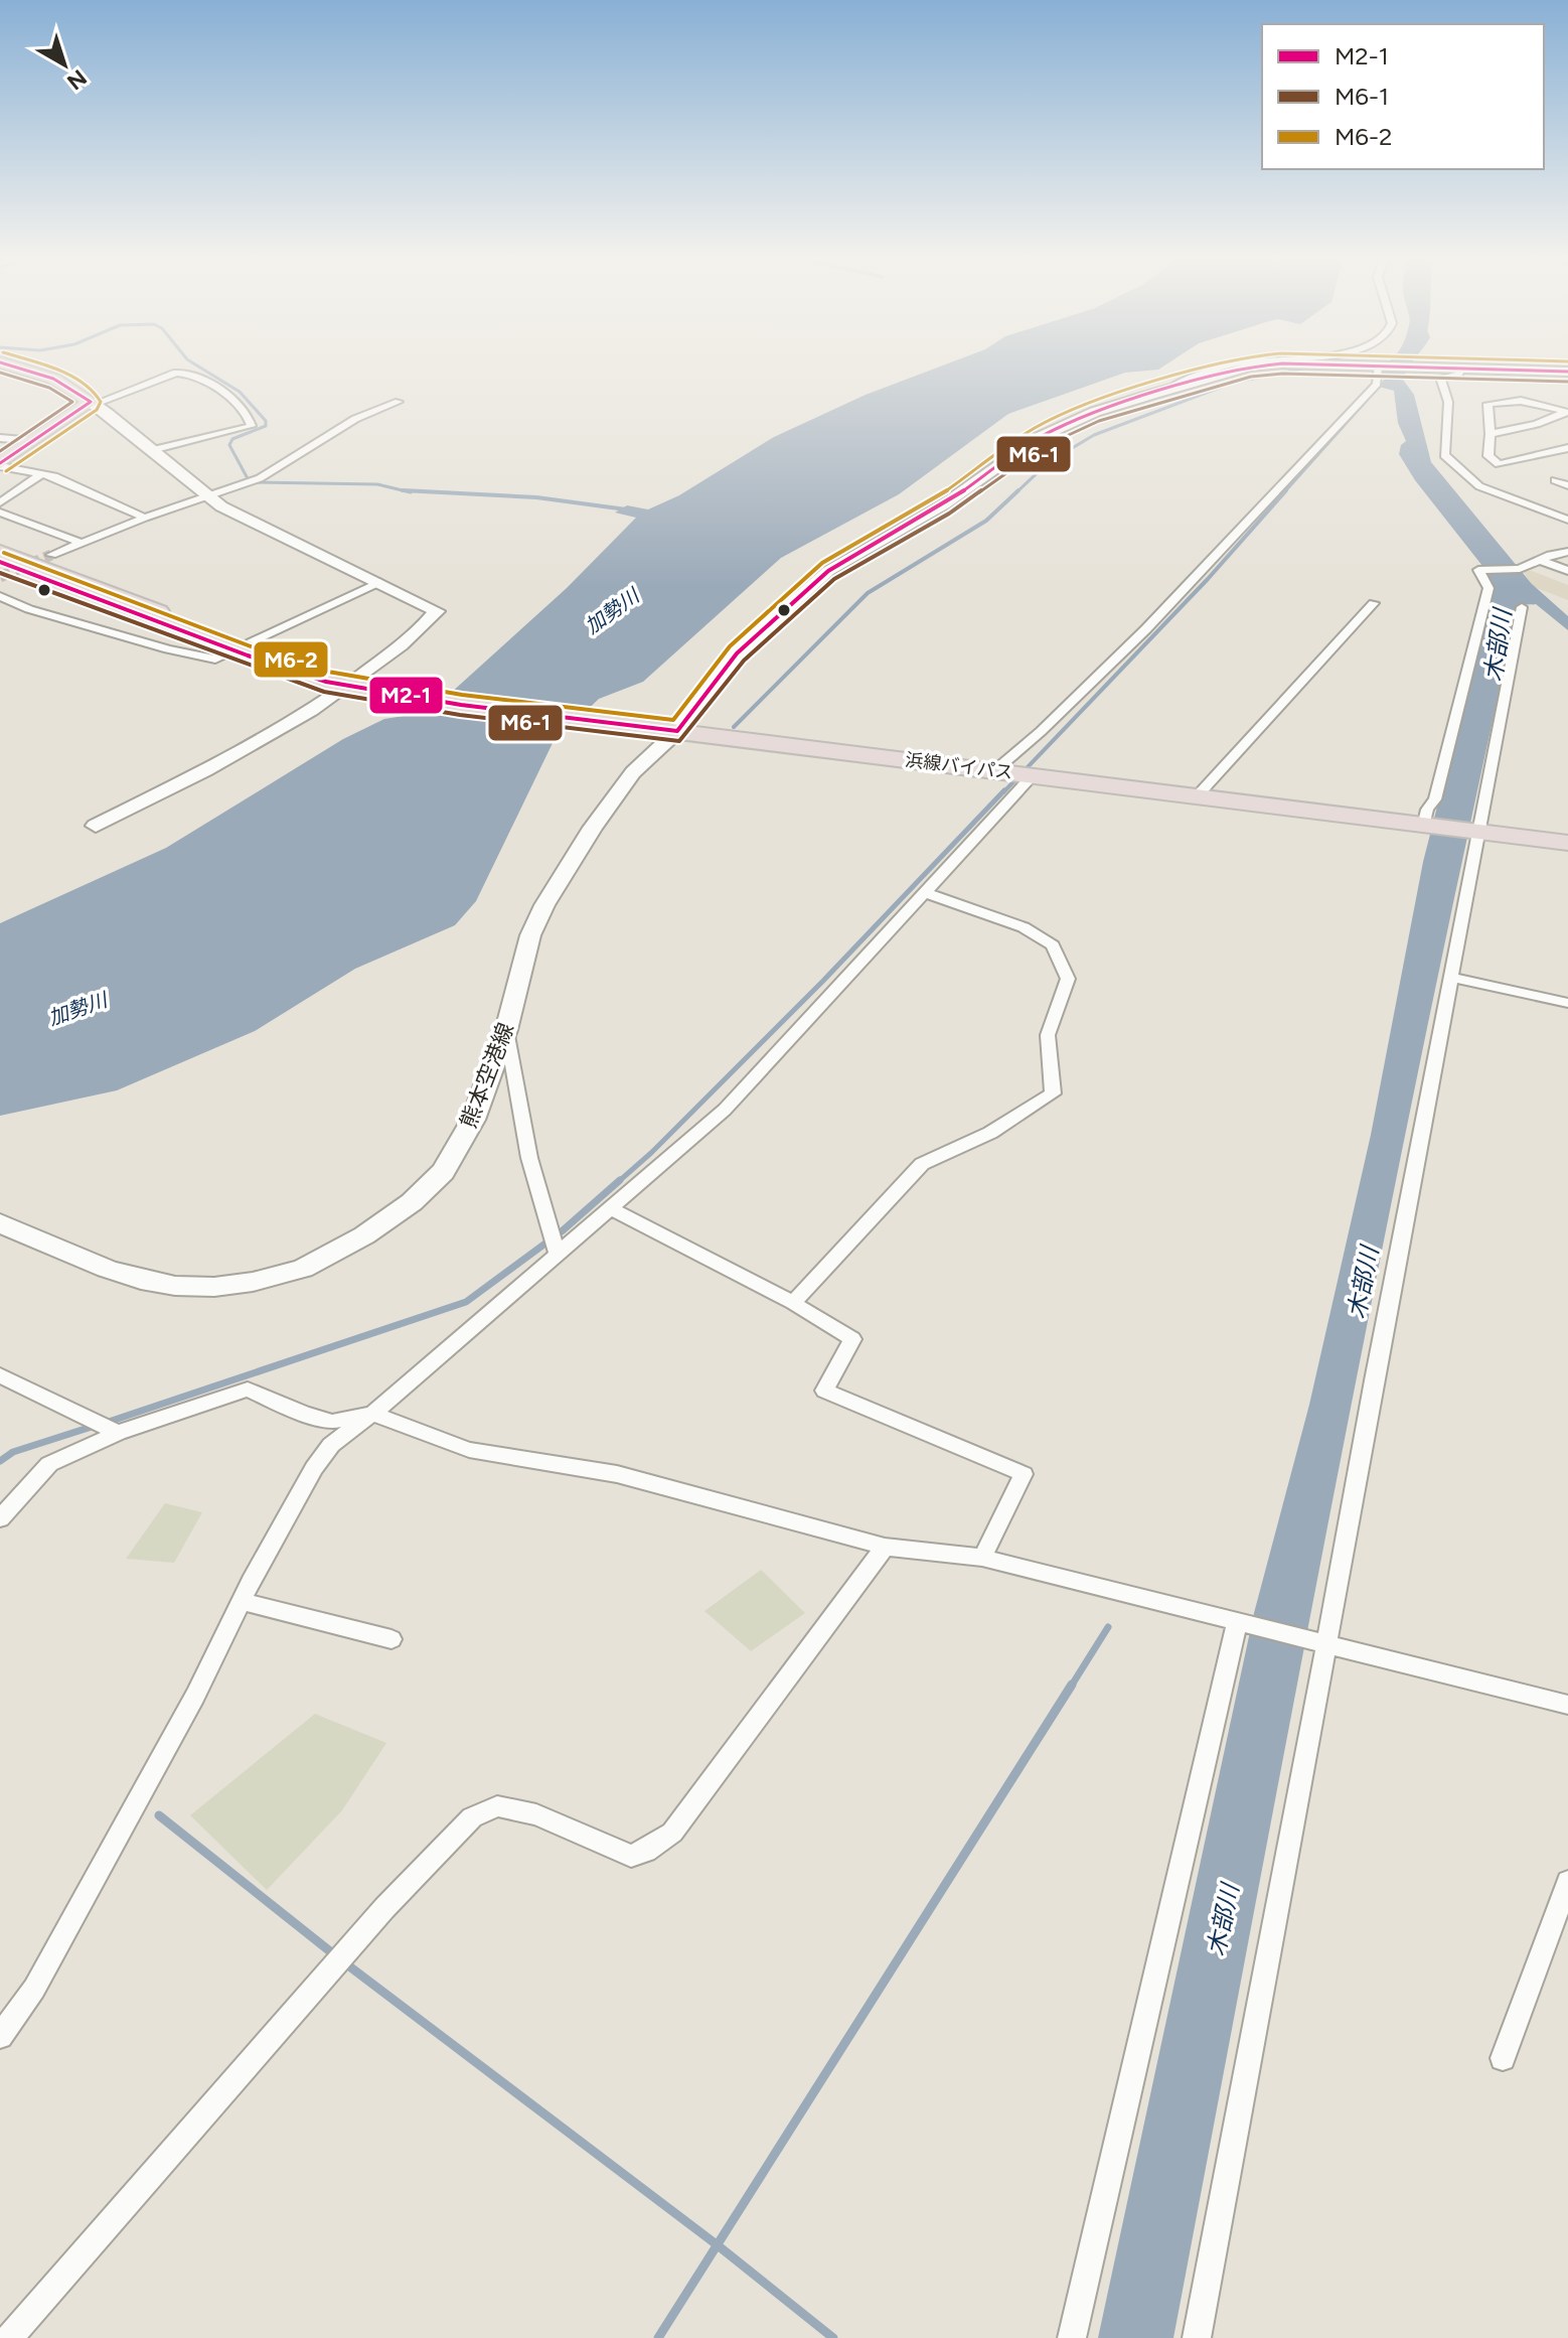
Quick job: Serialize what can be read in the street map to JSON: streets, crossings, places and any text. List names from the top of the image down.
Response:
{
  "streets": {
    "highway": ["浜線バイパス"],
    "main road": ["熊本空港線"]
  },
  "crossings": [
    ["浜線バイパス", "熊本空港線"]
  ],
  "water": ["加勢川", "木部川"],
  "lines": ["transit line M2-1", "transit line M6-2", "transit line M6-1"],
  "legend": ["M2-1", "M6-1", "M6-2"],
  "north": "bottom right"
}
